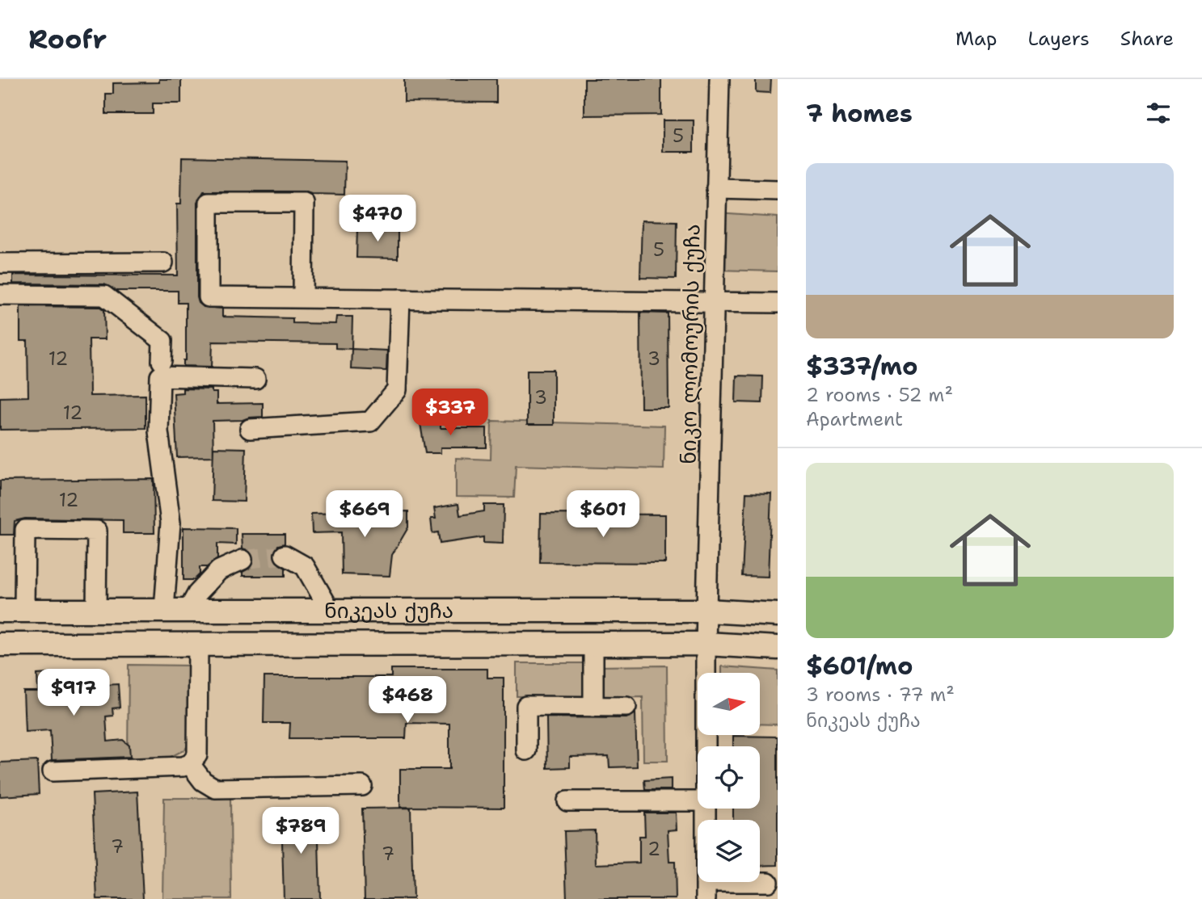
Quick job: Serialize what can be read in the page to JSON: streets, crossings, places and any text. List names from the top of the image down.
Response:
{
  "streets": {
    "main road": ["ნიკეას ქუჩა"],
    "street": ["ნიკო ლომოურის ქუჩა"]
  },
  "crossings": [
    ["ნიკო ლომოურის ქუჩა", "ნიკეას ქუჩა"]
  ],
  "house_numbers": [
    "5",
    "5",
    "12",
    "3",
    "3",
    "12",
    "12",
    "7",
    "2",
    "7"
  ],
  "north": "right",
  "page": {
    "header": "Roofr",
    "nav": ["Map", "Layers", "Share"],
    "heading": "7 homes",
    "list": [
      {
        "name": "$337/mo",
        "note": "2 rooms · 52 m² · Apartment"
      },
      {
        "name": "$601/mo",
        "note": "3 rooms · 77 m² · ნიკეას ქუჩა"
      }
    ],
    "price": [
      "$470",
      "$337",
      "$669",
      "$601",
      "$917",
      "$468",
      "$789"
    ]
  }
}
